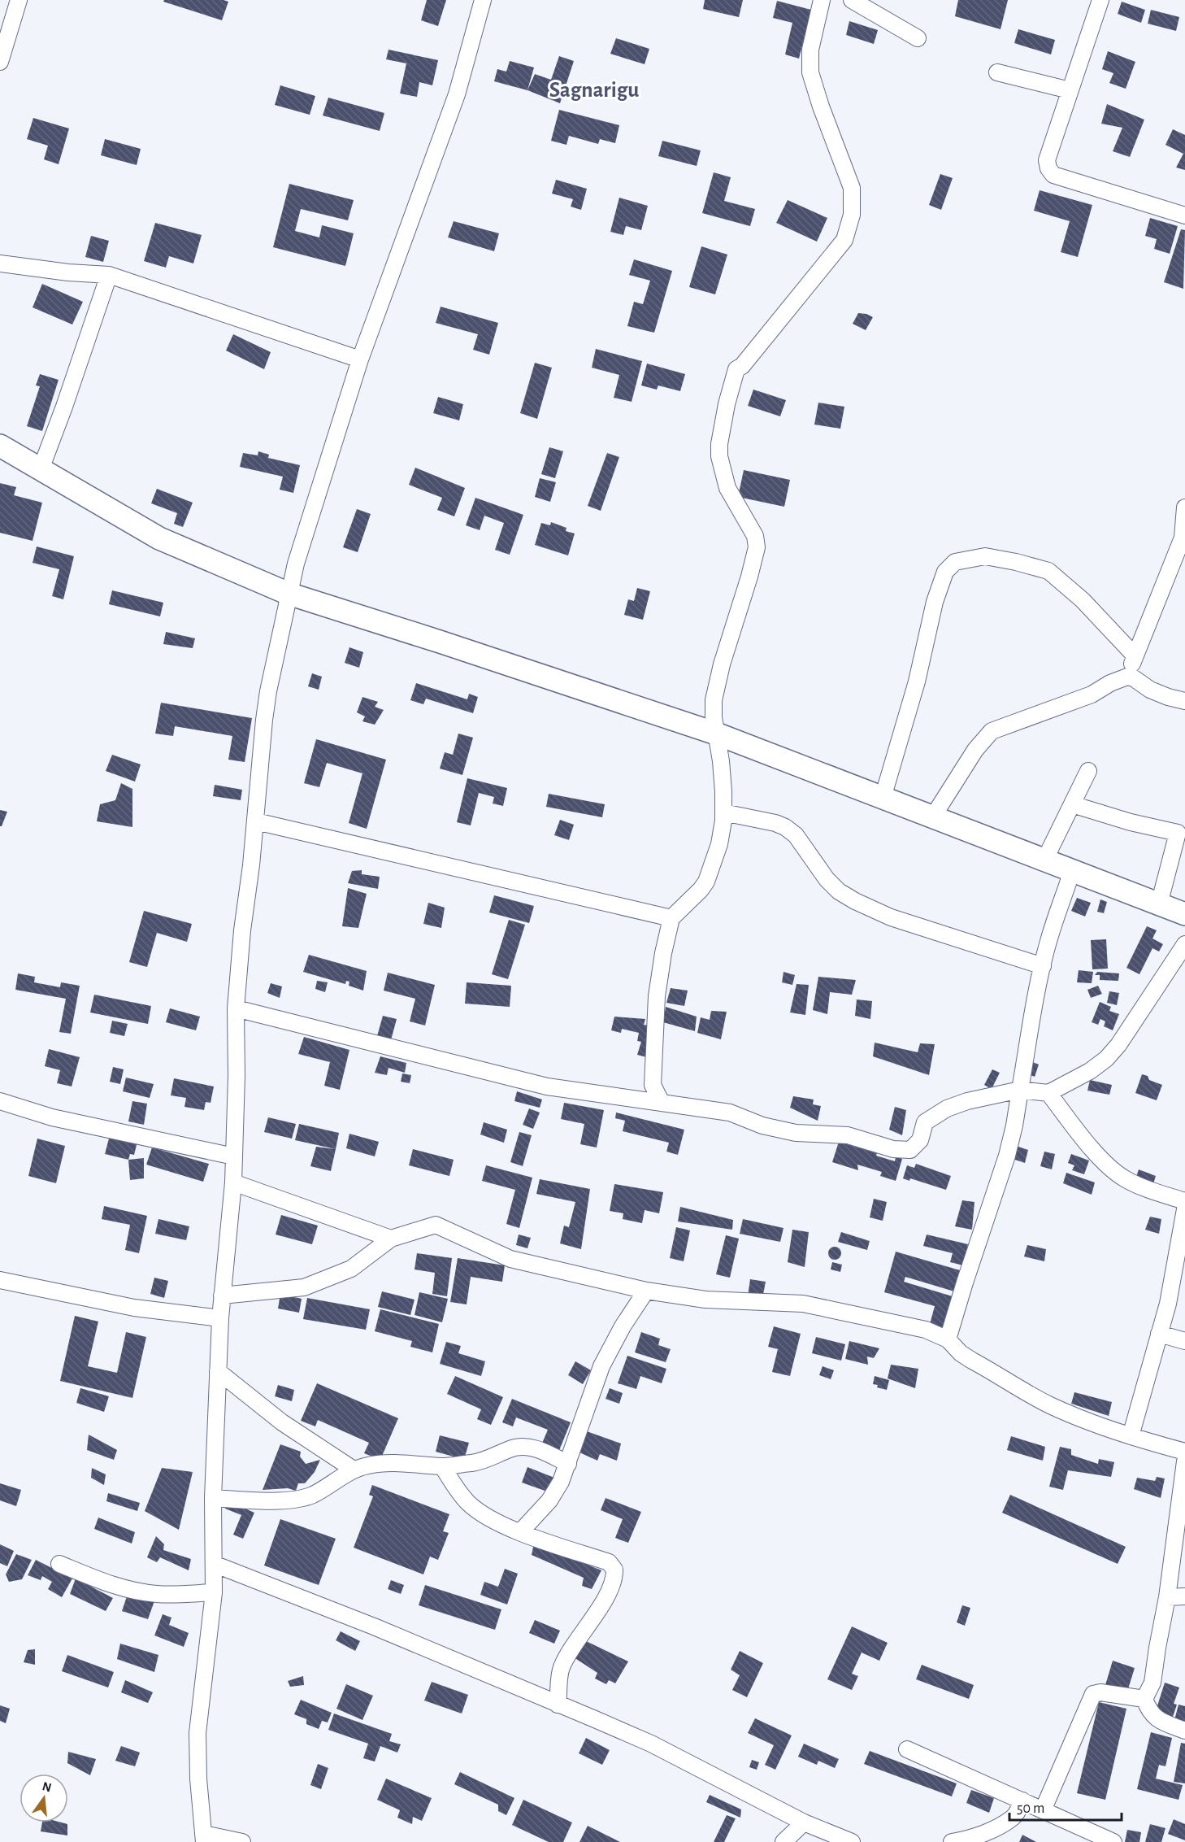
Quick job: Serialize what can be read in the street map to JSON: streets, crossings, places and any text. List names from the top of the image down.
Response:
{
  "districts": ["Sagnarigu"],
  "scale_bar": "50 m",
  "north": "top"
}
